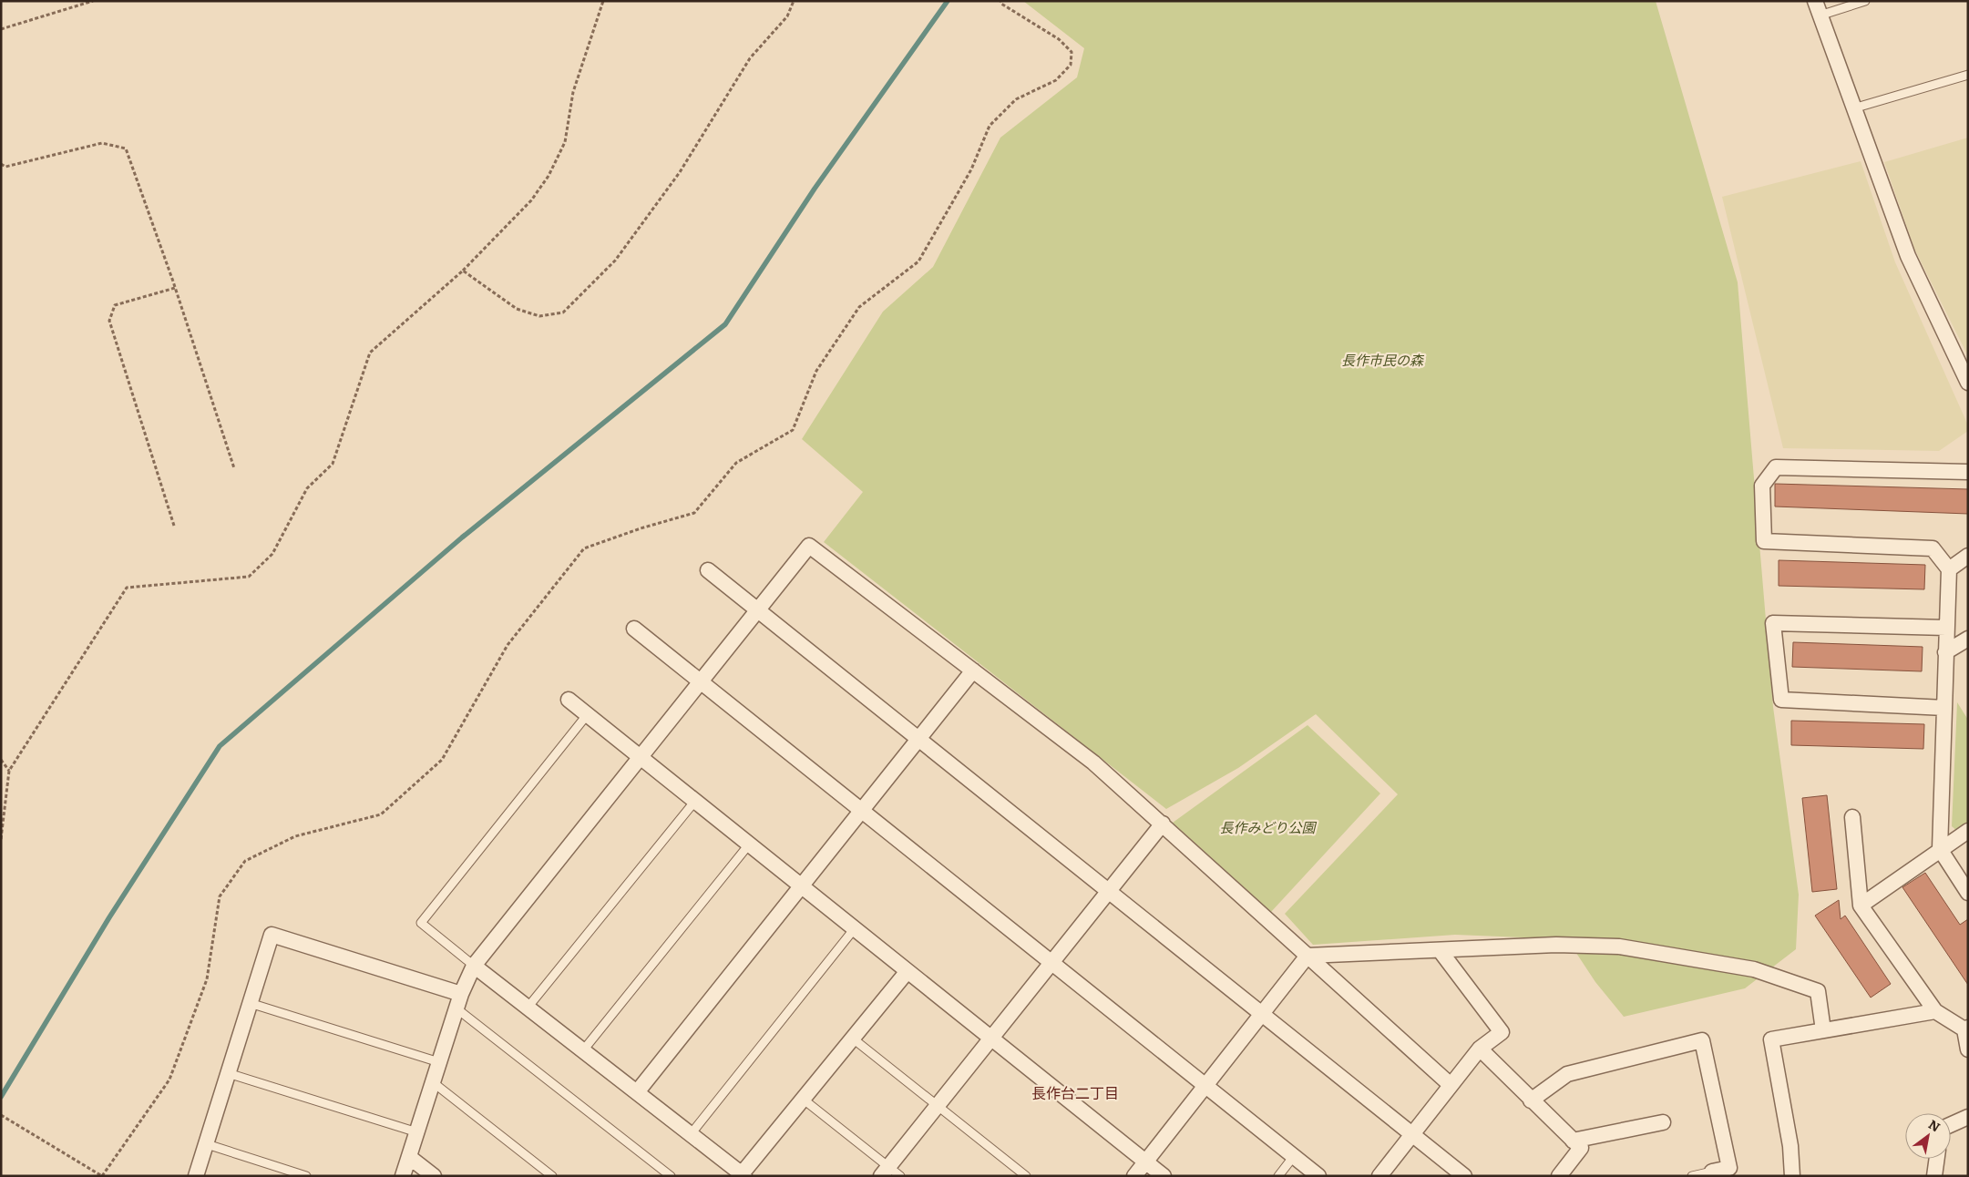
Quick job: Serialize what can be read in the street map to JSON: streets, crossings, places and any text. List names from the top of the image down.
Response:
{
  "districts": ["長作台二丁目"],
  "parks": ["長作市民の森", "長作みどり公園"],
  "north": "top right"
}
